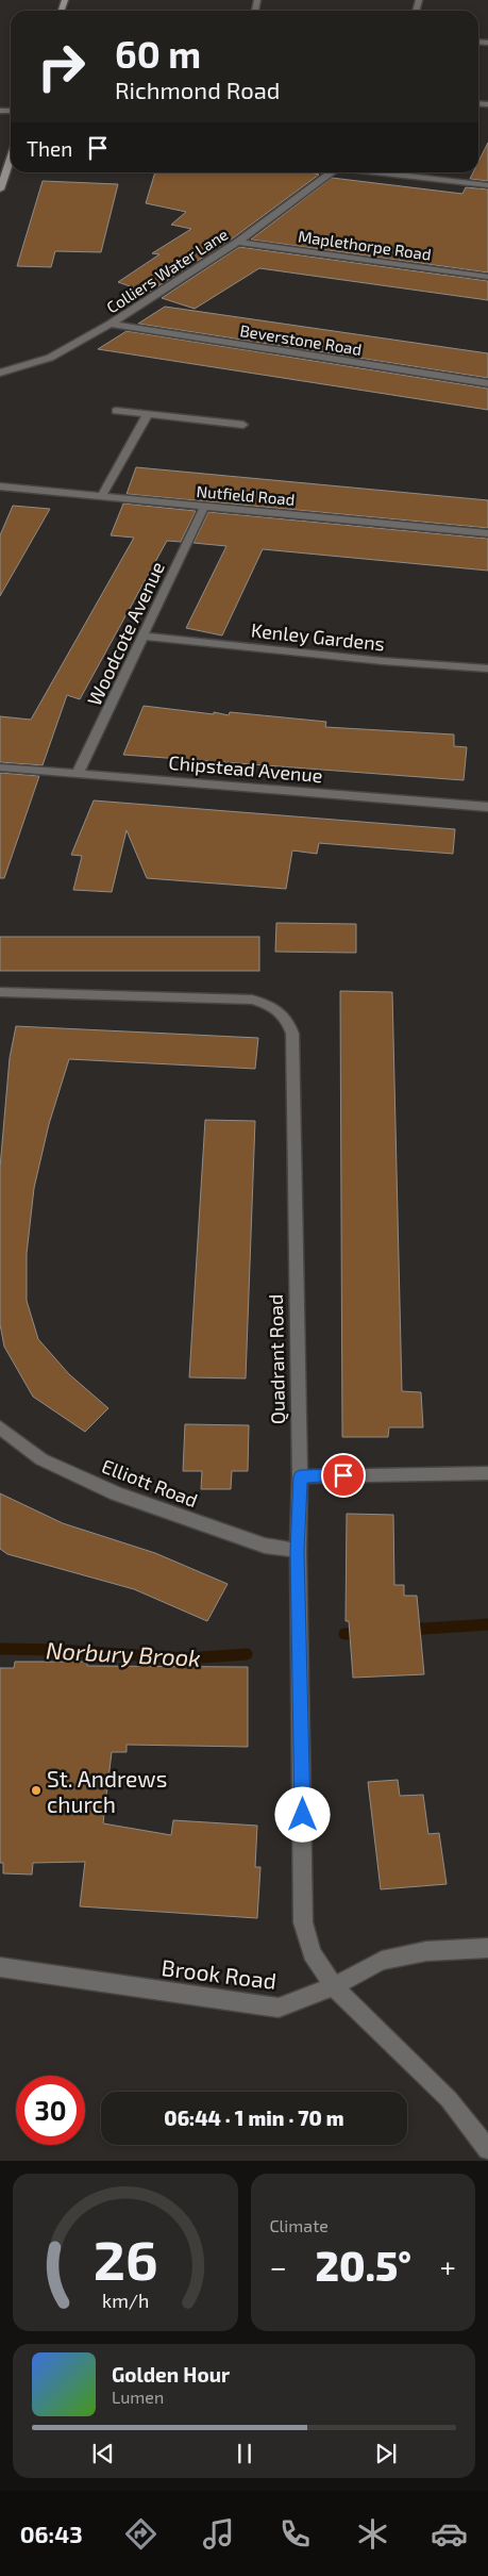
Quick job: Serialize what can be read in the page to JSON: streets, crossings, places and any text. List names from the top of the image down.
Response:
{
  "streets": {
    "street": [
      "Maplethorpe Road",
      "Colliers Water Lane",
      "Beverstone Road",
      "Nutfield Road",
      "Woodcote Avenue",
      "Kenley Gardens",
      "Chipstead Avenue",
      "Quadrant Road",
      "Elliott Road",
      "Brook Road"
    ]
  },
  "crossings": [
    ["Maplethorpe Road", "Colliers Water Lane"],
    ["Colliers Water Lane", "Beverstone Road"],
    ["Nutfield Road", "Woodcote Avenue"],
    ["Woodcote Avenue", "Kenley Gardens"],
    ["Woodcote Avenue", "Chipstead Avenue"],
    ["Quadrant Road", "Elliott Road"],
    ["Quadrant Road", "Brook Road"]
  ],
  "water": ["Norbury Brook"],
  "places": ["St. Andrews church"],
  "page": {
    "turn": ["60 m", "Richmond Road"],
    "then": "Then",
    "limit": "30",
    "trip": "06:44 · 1 min · 70 m",
    "tile": "Climate",
    "heat": ["−", "20.5°", "+"],
    "song": ["Golden Hour", "Lumen"],
    "tabs": "06:43",
    "gauge": ["26", "km/h"]
  }
}
